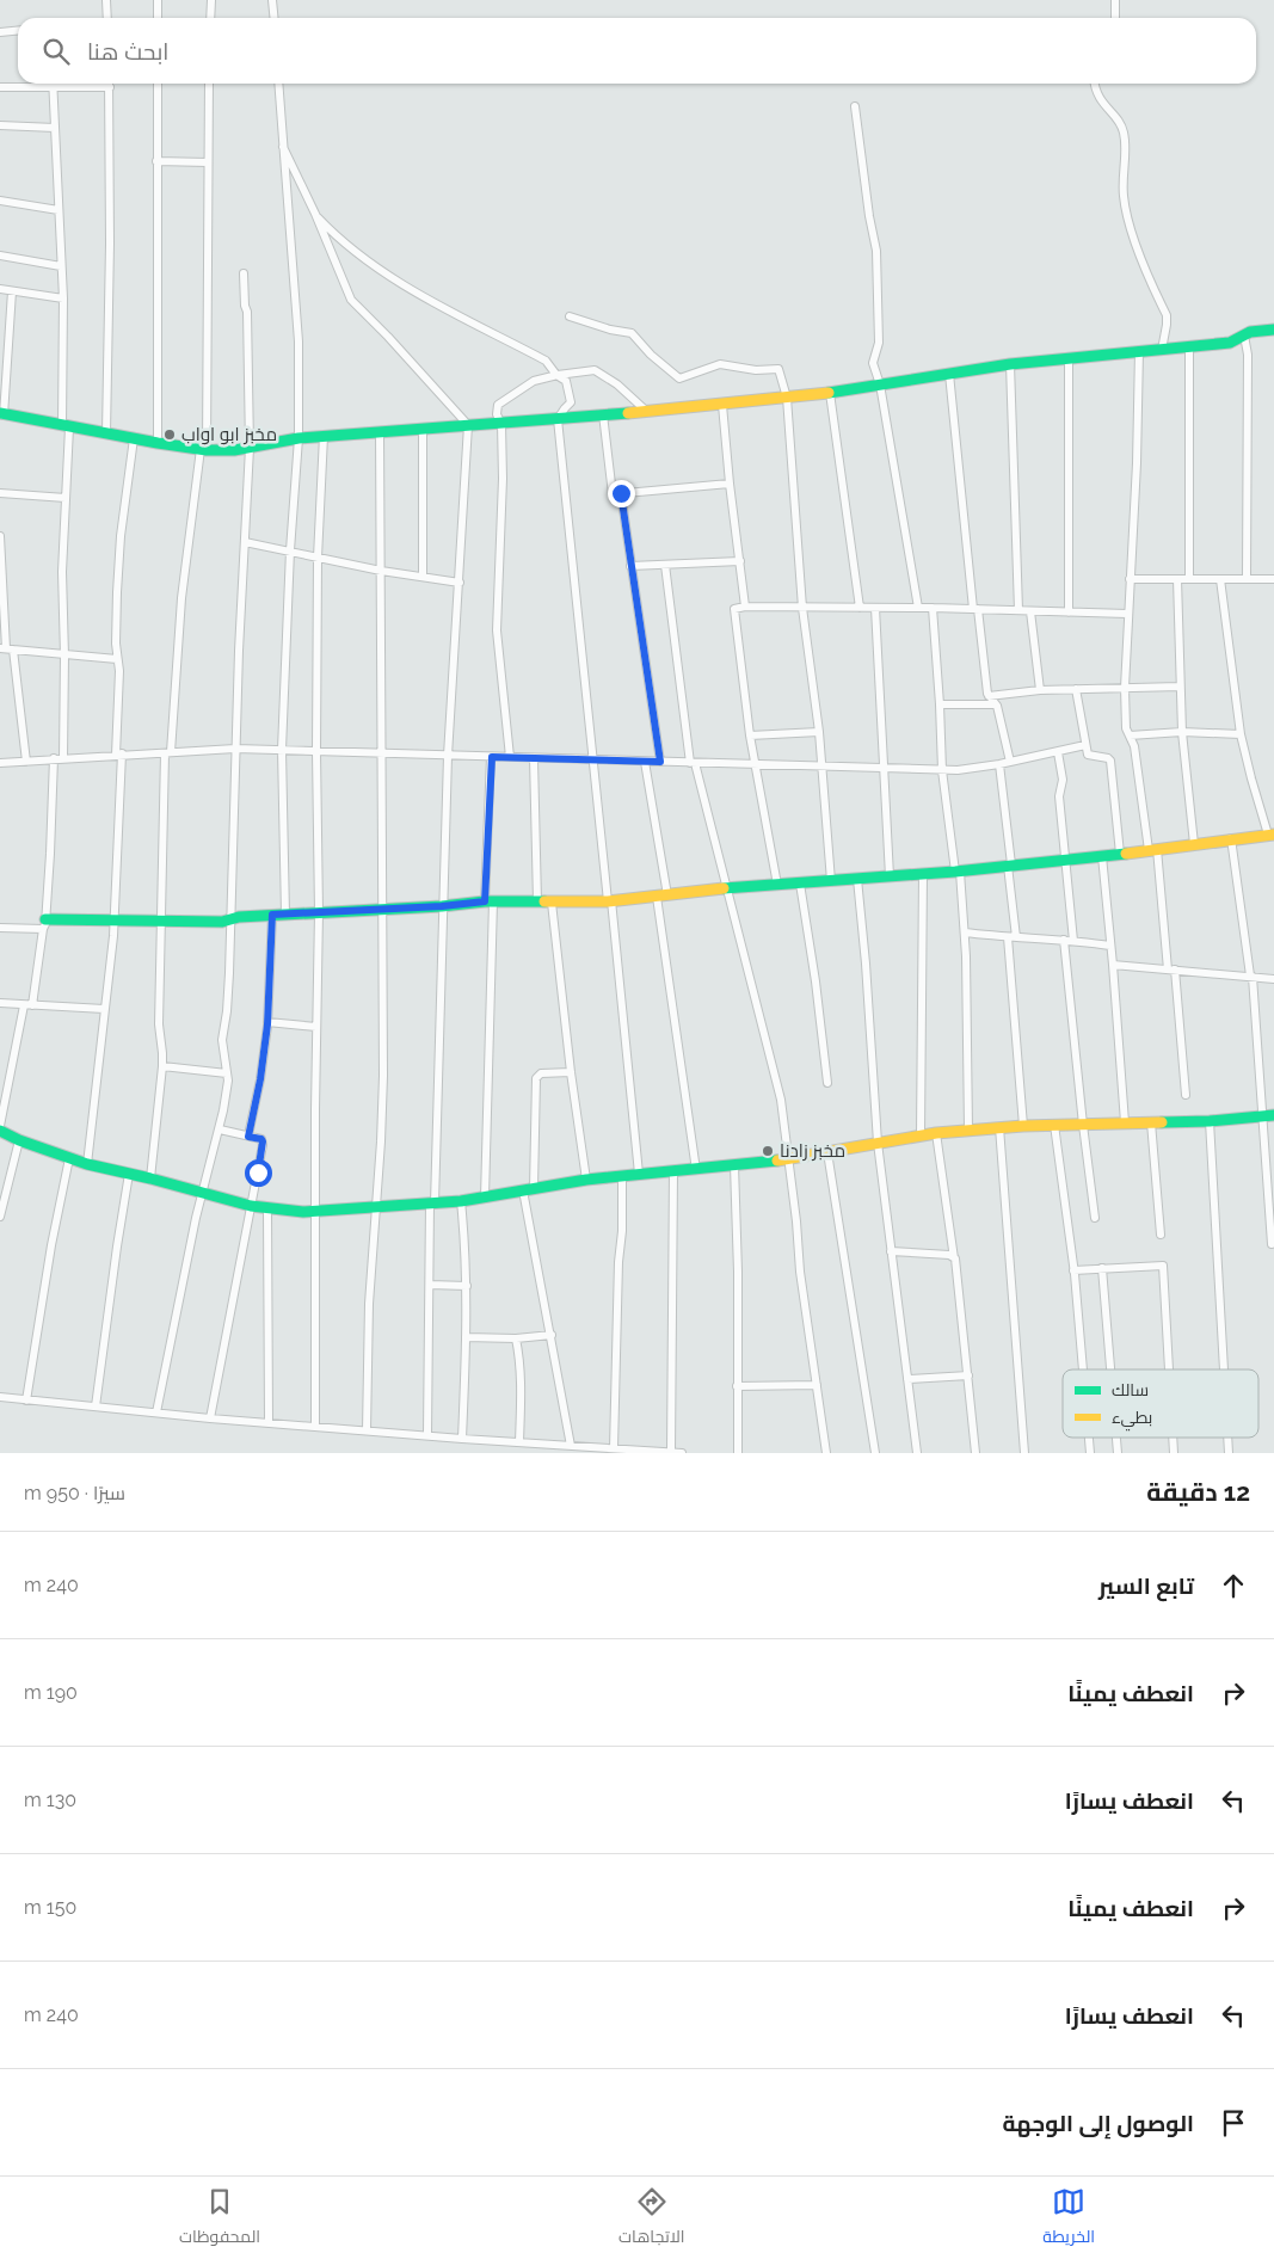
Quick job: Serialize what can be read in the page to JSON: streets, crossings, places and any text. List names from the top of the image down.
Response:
{
  "places": ["مخبز ابو اواب", "مخبز زادنا"],
  "legend": ["سالك", "بطيء"],
  "page": {
    "search": "ابحث هنا",
    "heading": ["12 دقيقة", "سيرًا · 950 m"],
    "list": [
      ["تابع السير", "240 m"],
      ["انعطف يمينًا", "190 m"],
      ["انعطف يسارًا", "130 m"],
      ["انعطف يمينًا", "150 m"],
      ["انعطف يسارًا", "240 m"],
      "الوصول إلى الوجهة"
    ],
    "nav": ["الخريطة", "الاتجاهات", "المحفوظات"]
  }
}
